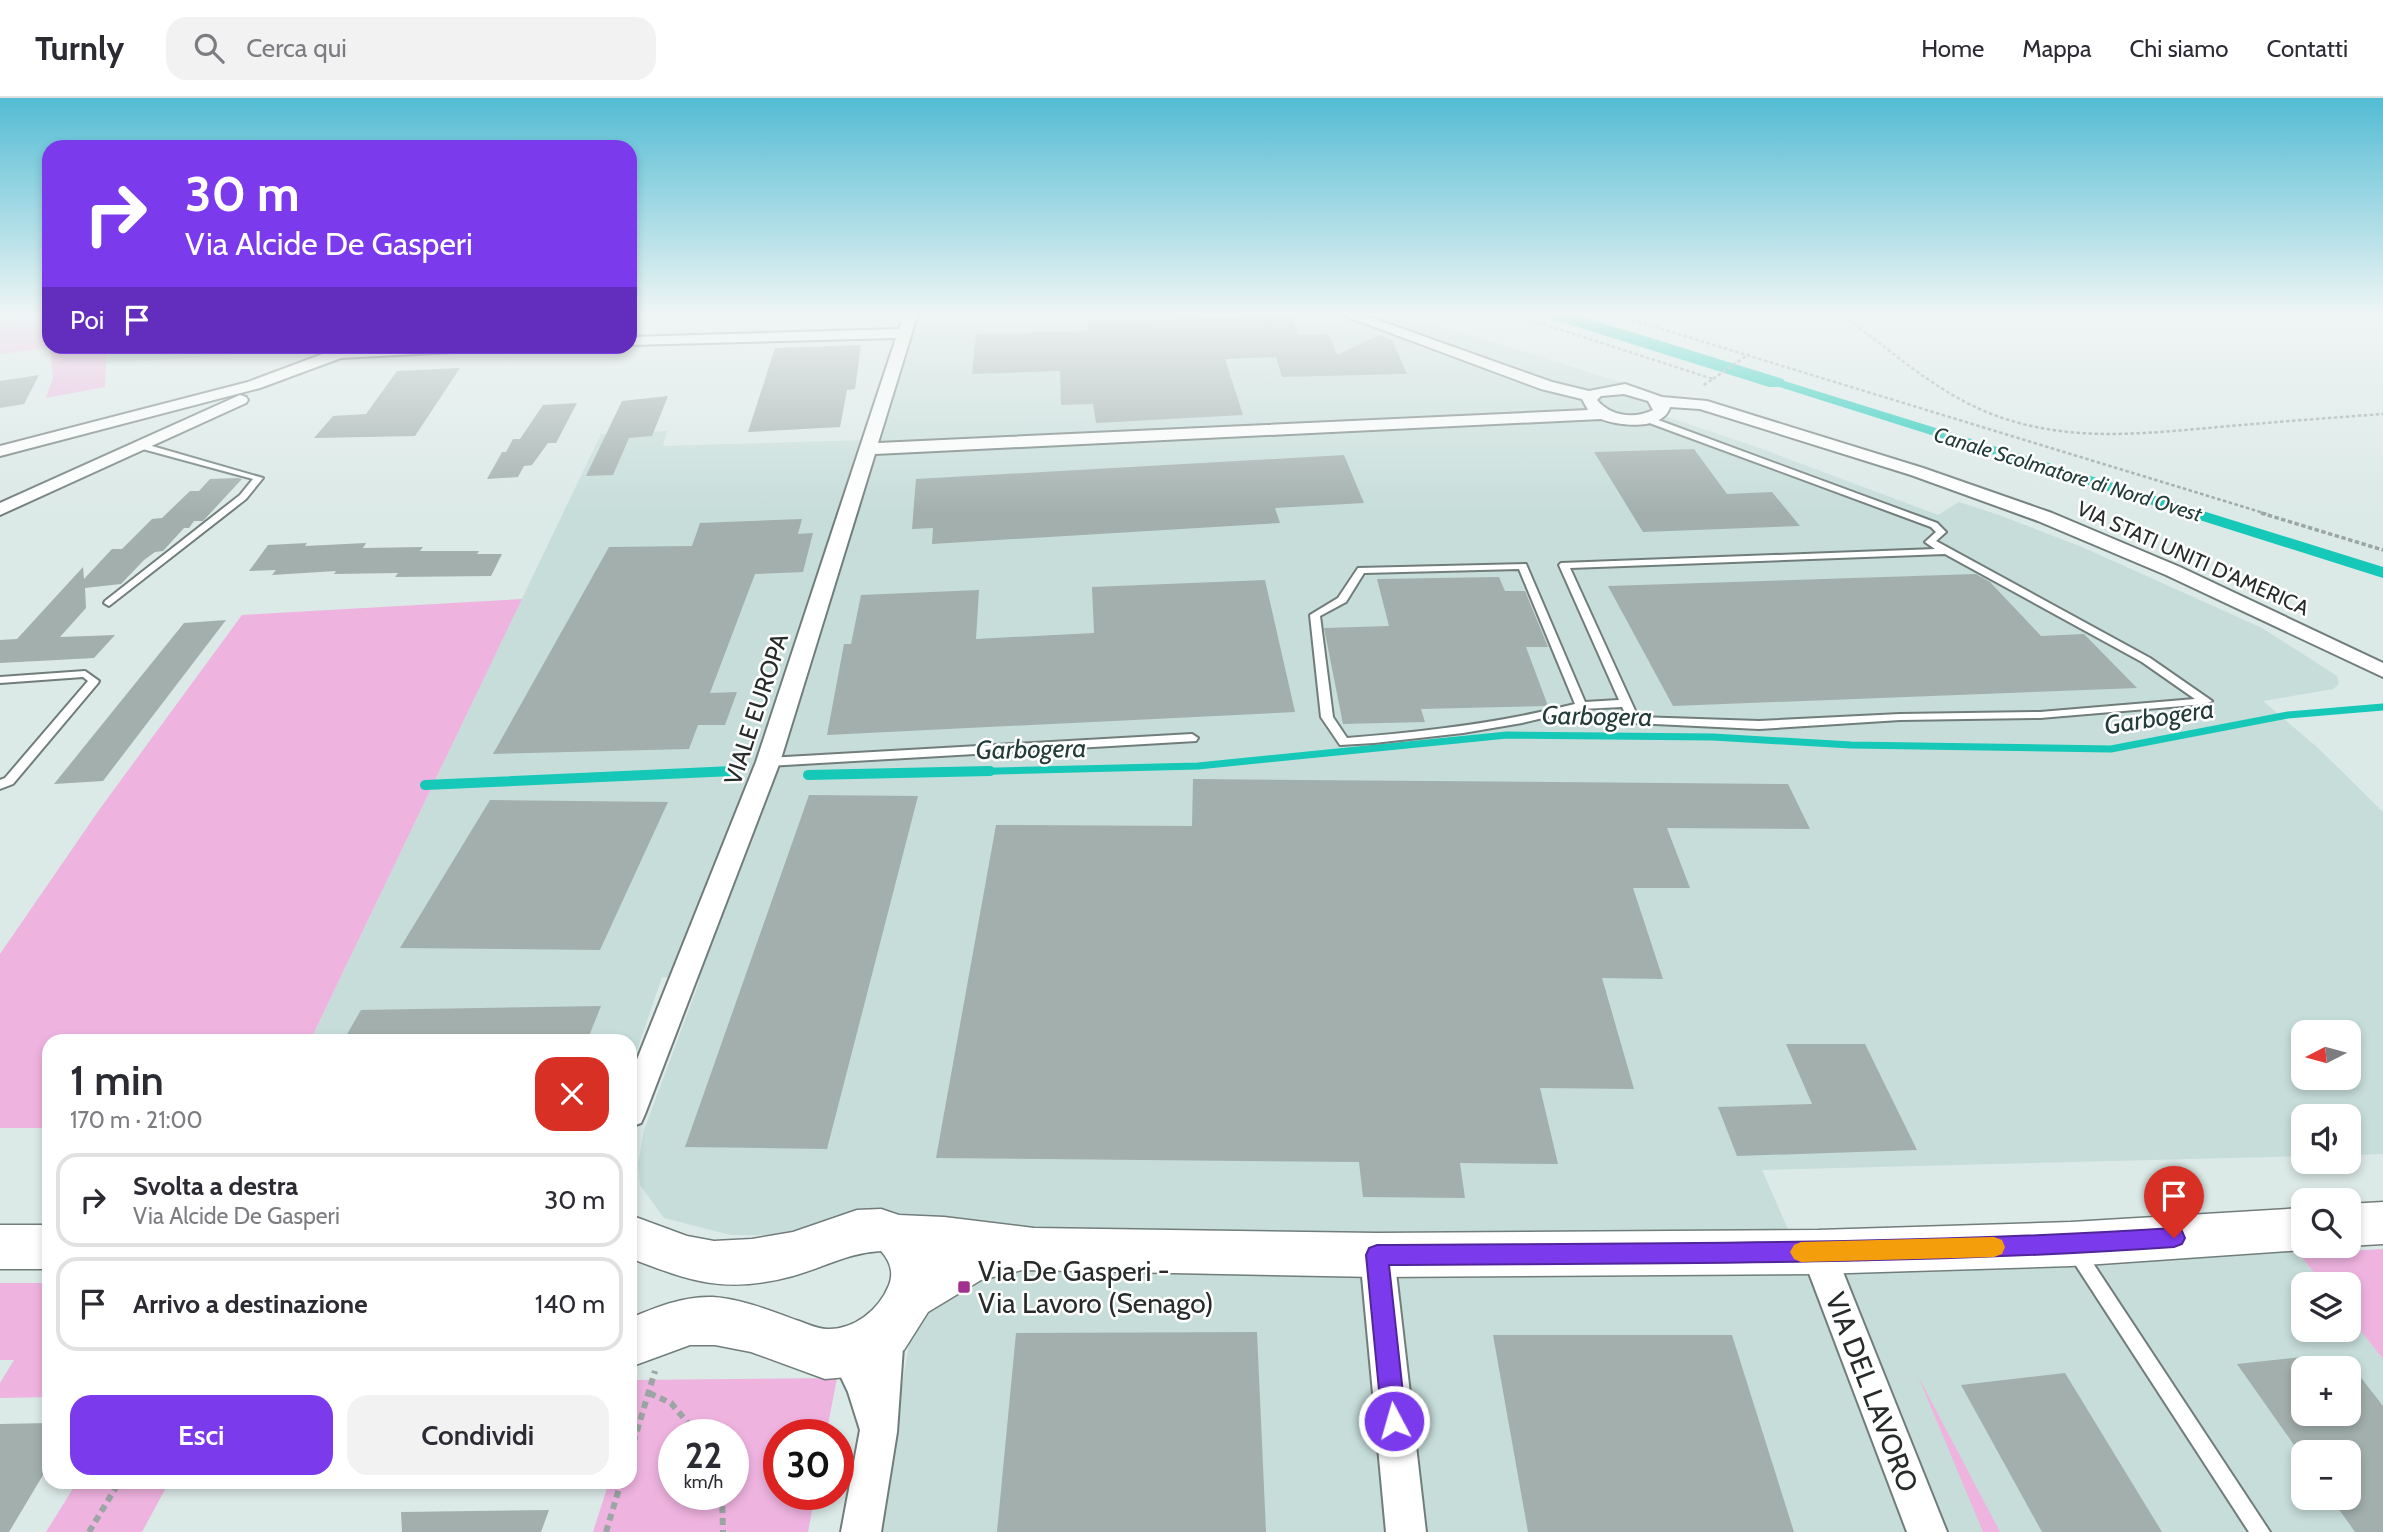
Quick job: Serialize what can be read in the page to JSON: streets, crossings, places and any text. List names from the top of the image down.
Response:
{
  "streets": {
    "street": ["VIA STATI UNITI D'AMERICA", "VIALE EUROPA", "VIA DEL LAVORO"]
  },
  "water": ["Canale Scolmatore di Nord Ovest", "Garbogera"],
  "places": {
    "transit": ["Via De Gasperi - Via Lavoro (Senago)"]
  },
  "north": "left",
  "page": {
    "header": "Turnly",
    "search": "Cerca qui",
    "nav": [
      "Home",
      "Mappa",
      "Chi siamo",
      "Contatti"
    ],
    "turn": ["30 m", "Via Alcide De Gasperi"],
    "then": "Poi",
    "map_buttons": ["+", "−"],
    "heading": ["1 min", "170 m · 21:00"],
    "list": [
      {
        "name": "Svolta a destra",
        "note": "Via Alcide De Gasperi",
        "value": "30 m"
      },
      {
        "name": "Arrivo a destinazione",
        "value": "140 m"
      }
    ],
    "buttons": ["Esci", "Condividi"],
    "speed": "22 km/h",
    "limit": "30"
  }
}
